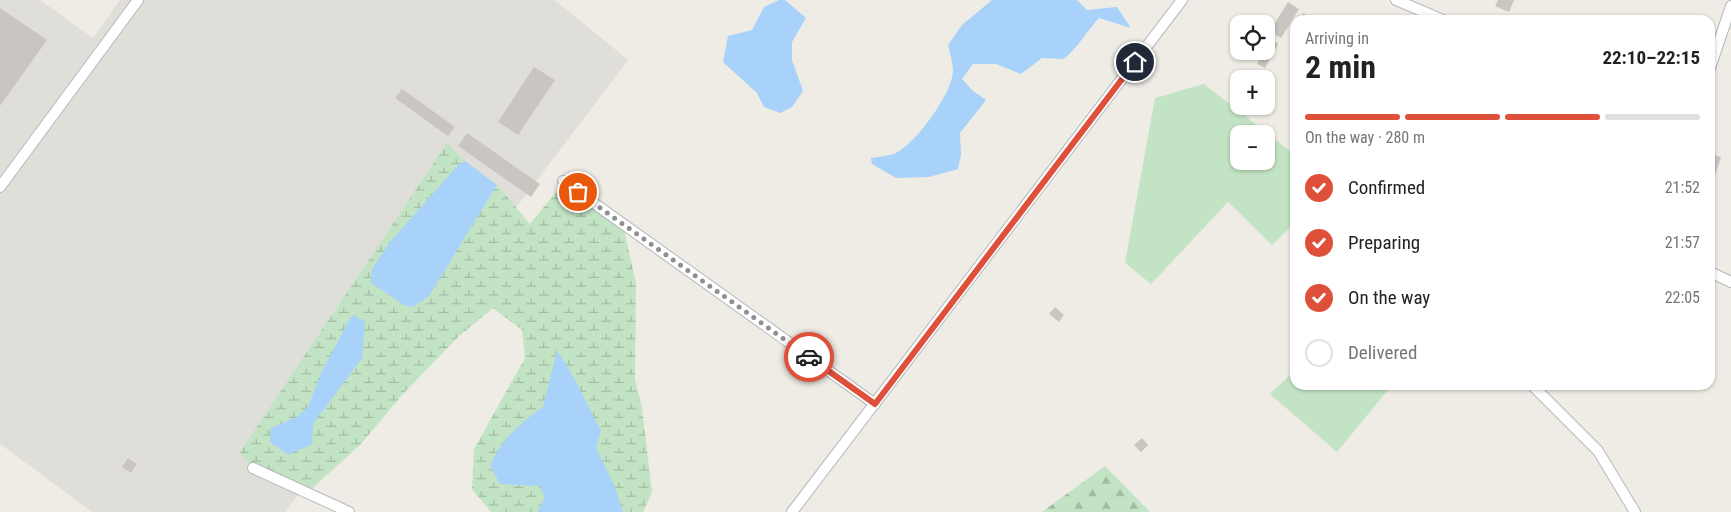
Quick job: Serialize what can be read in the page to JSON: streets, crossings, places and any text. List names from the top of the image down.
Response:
{
  "page": {
    "map_buttons": ["+", "−"],
    "heading": ["2 min", "Arriving in", "22:10–22:15"],
    "bar": "On the way · 280 m",
    "list": [
      ["Confirmed", "21:52"],
      ["Preparing", "21:57"],
      ["On the way", "22:05"],
      "Delivered"
    ]
  }
}
